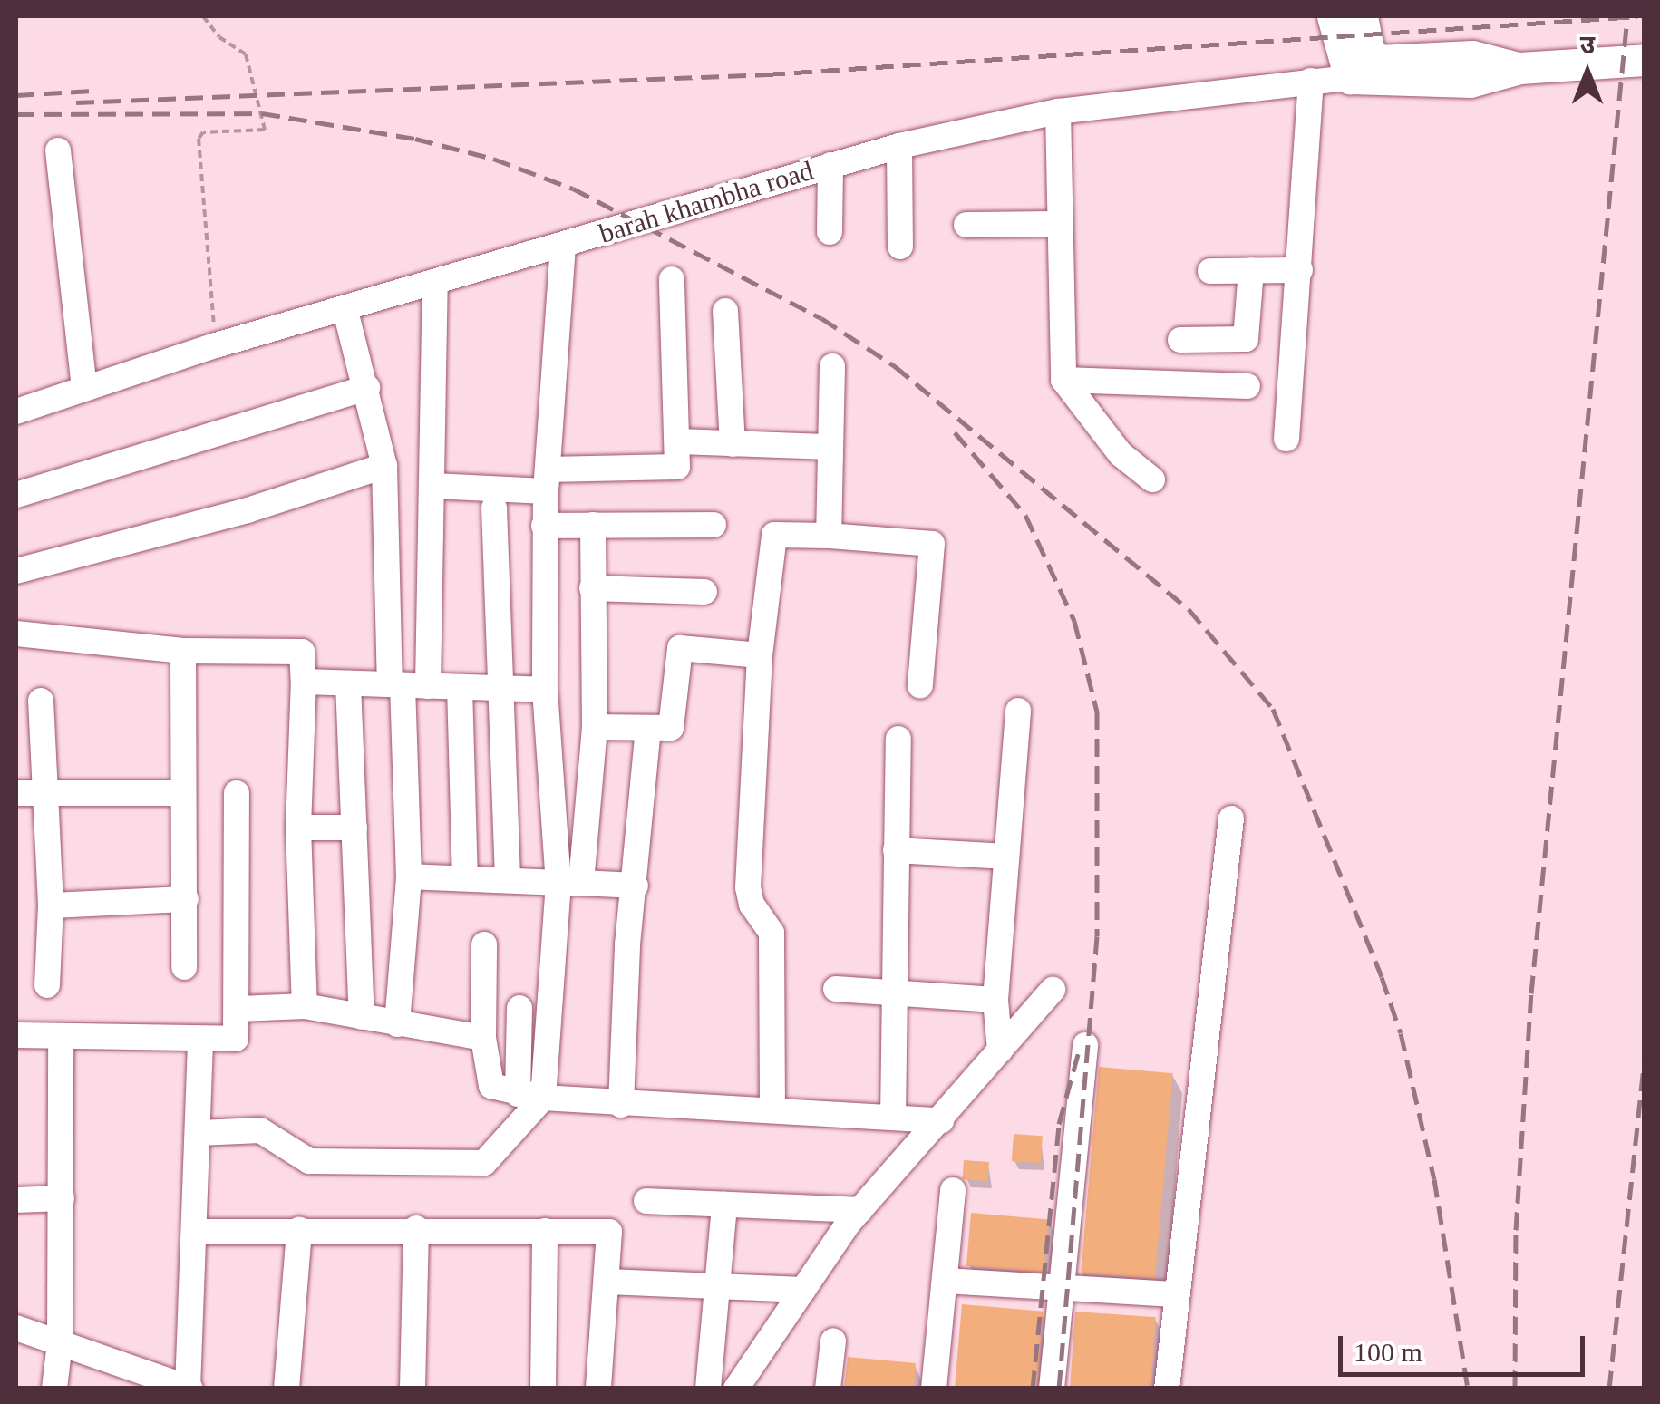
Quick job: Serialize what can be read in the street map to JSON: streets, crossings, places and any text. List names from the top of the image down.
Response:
{
  "streets": {
    "street": ["barah khambha road"]
  },
  "scale_bar": "100 m",
  "north": "top"
}
